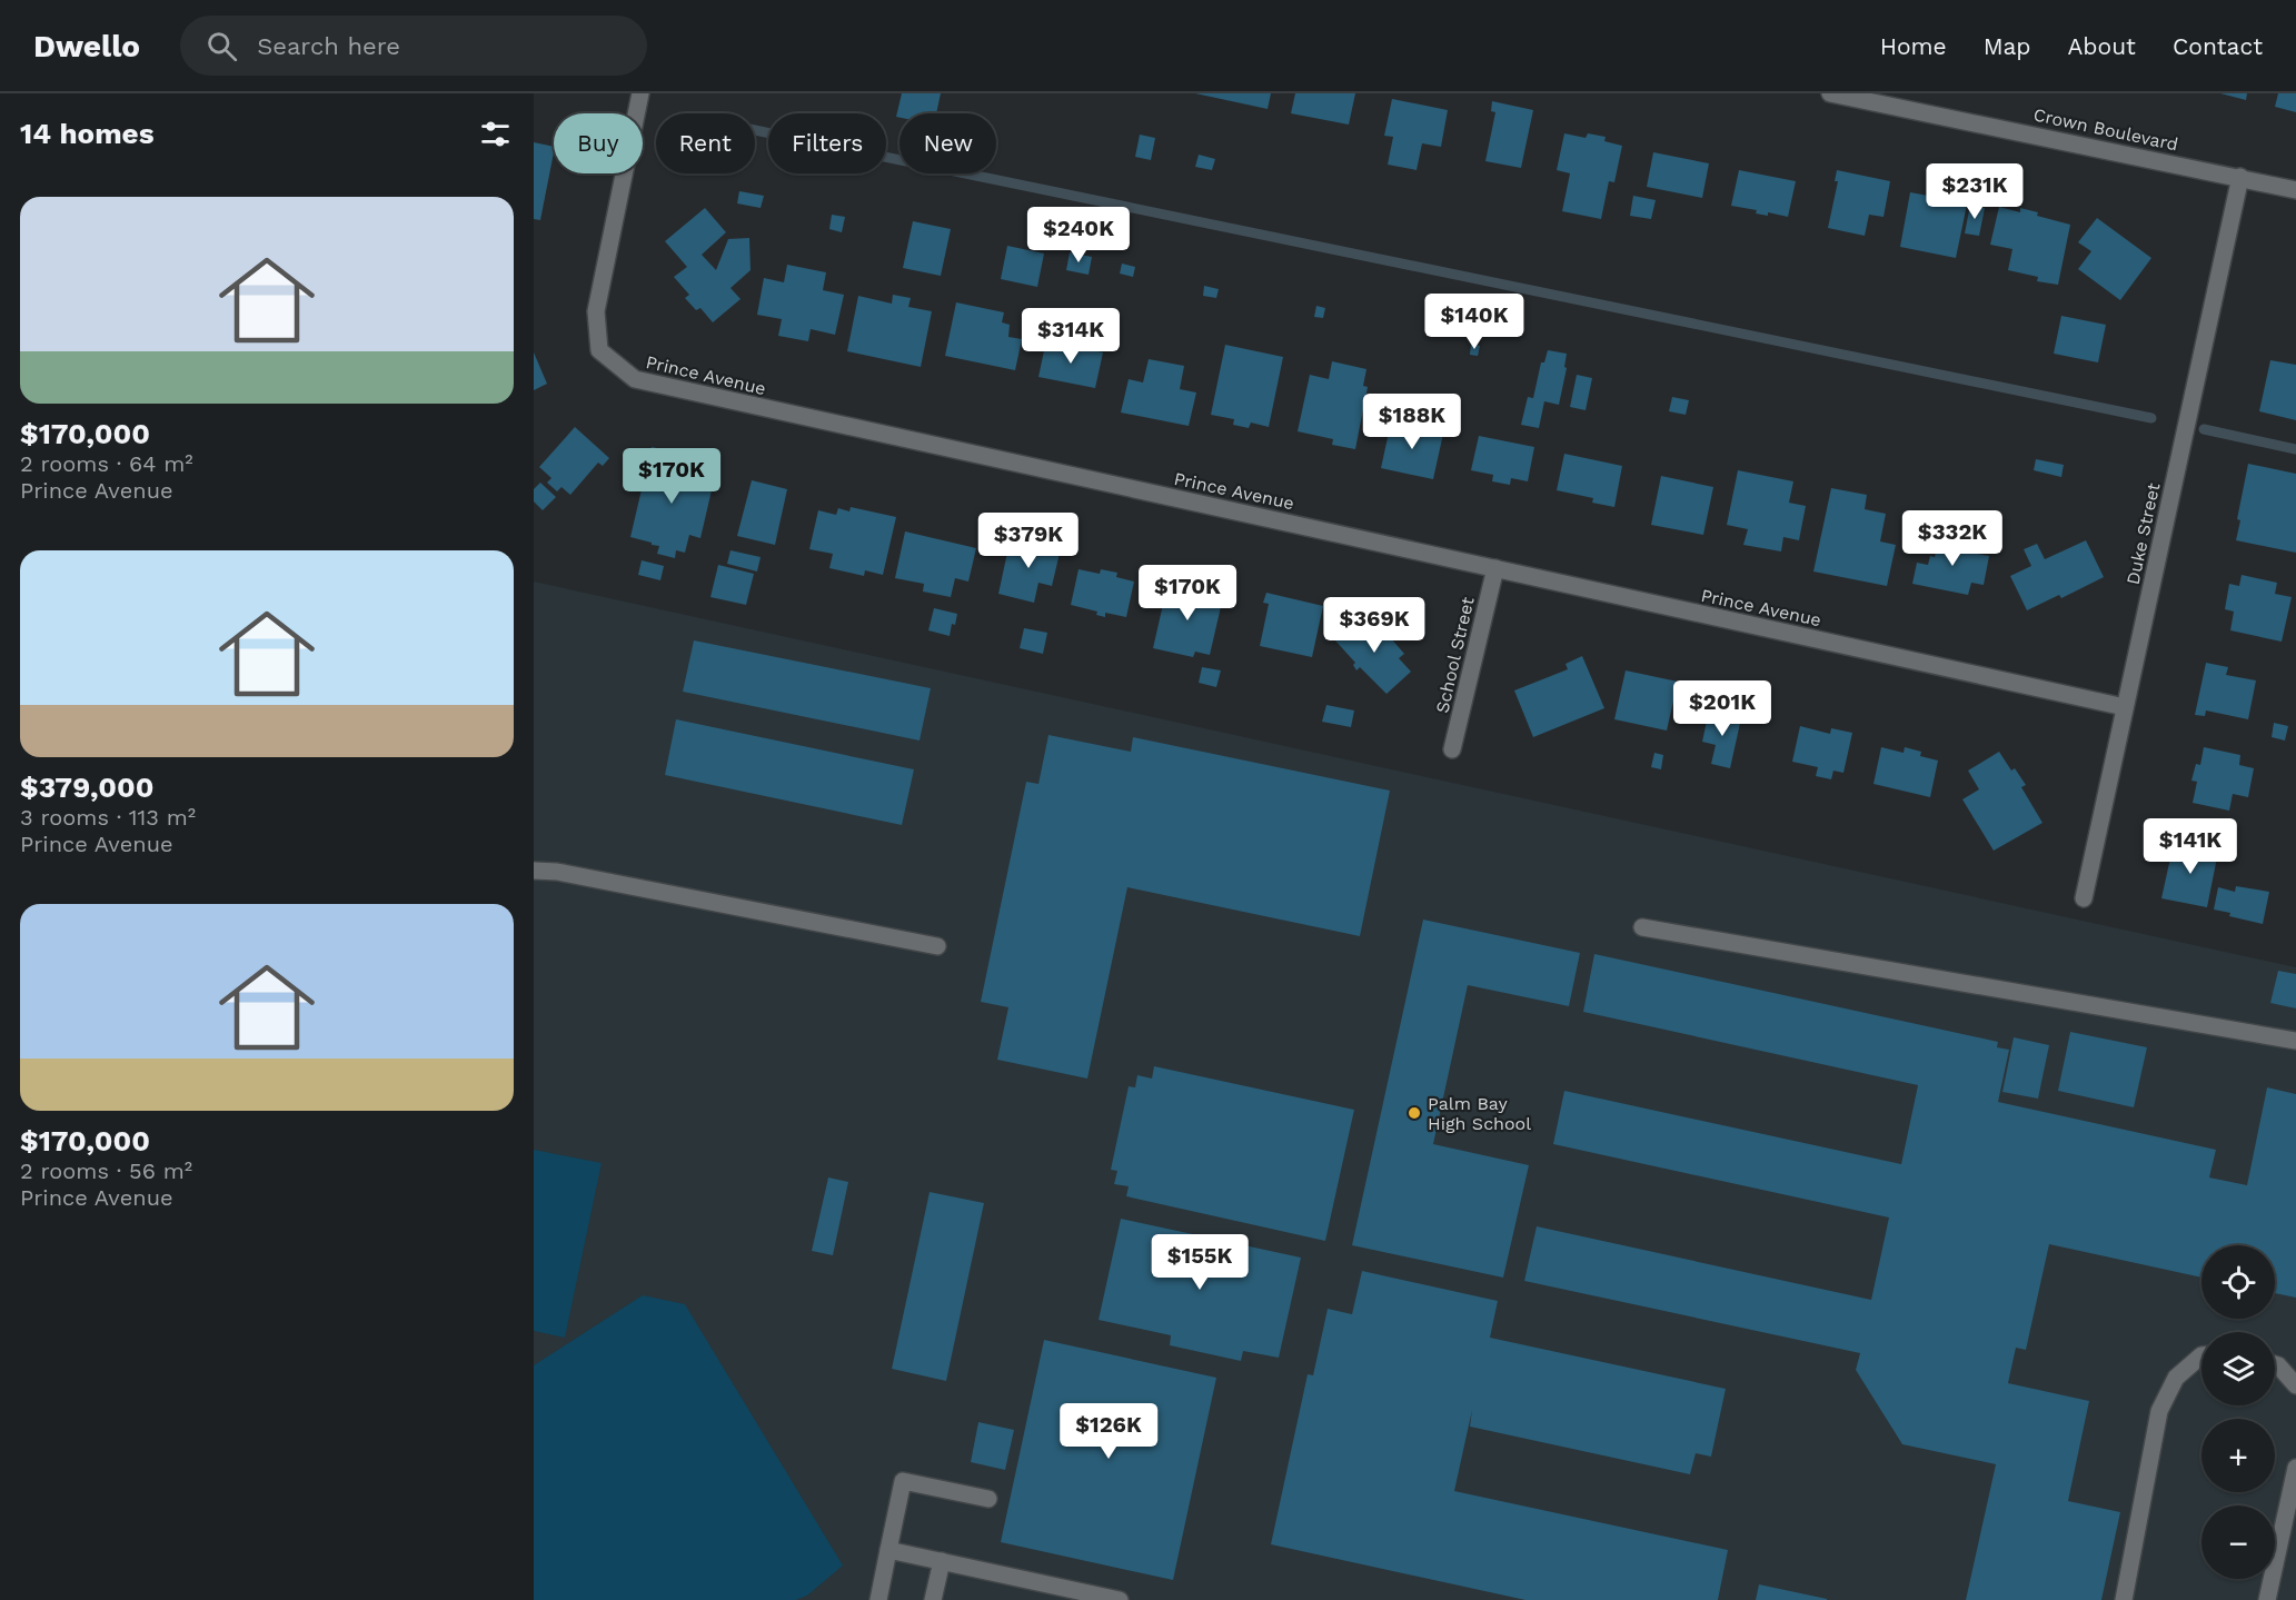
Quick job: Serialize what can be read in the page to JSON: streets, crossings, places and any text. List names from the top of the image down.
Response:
{
  "streets": {
    "street": [
      "Crown Boulevard",
      "Prince Avenue",
      "Duke Street",
      "School Street"
    ]
  },
  "crossings": [
    ["Crown Boulevard", "Duke Street"],
    ["Prince Avenue", "Duke Street"],
    ["Prince Avenue", "School Street"]
  ],
  "places": ["Palm Bay High School"],
  "page": {
    "header": "Dwello",
    "search": "Search here",
    "nav": [
      "Home",
      "Map",
      "About",
      "Contact"
    ],
    "heading": "14 homes",
    "chip": [
      "Buy",
      "Rent",
      "Filters",
      "New"
    ],
    "price": [
      "$231K",
      "$240K",
      "$140K",
      "$314K",
      "$188K",
      "$170K",
      "$332K",
      "$379K",
      "$170K",
      "$369K",
      "$201K",
      "$141K",
      "$155K",
      "$126K"
    ],
    "list": [
      {
        "name": "$170,000",
        "note": "2 rooms · 64 m² · Prince Avenue"
      },
      {
        "name": "$379,000",
        "note": "3 rooms · 113 m² · Prince Avenue"
      },
      {
        "name": "$170,000",
        "note": "2 rooms · 56 m² · Prince Avenue"
      }
    ],
    "map_buttons": ["+", "−"]
  }
}
